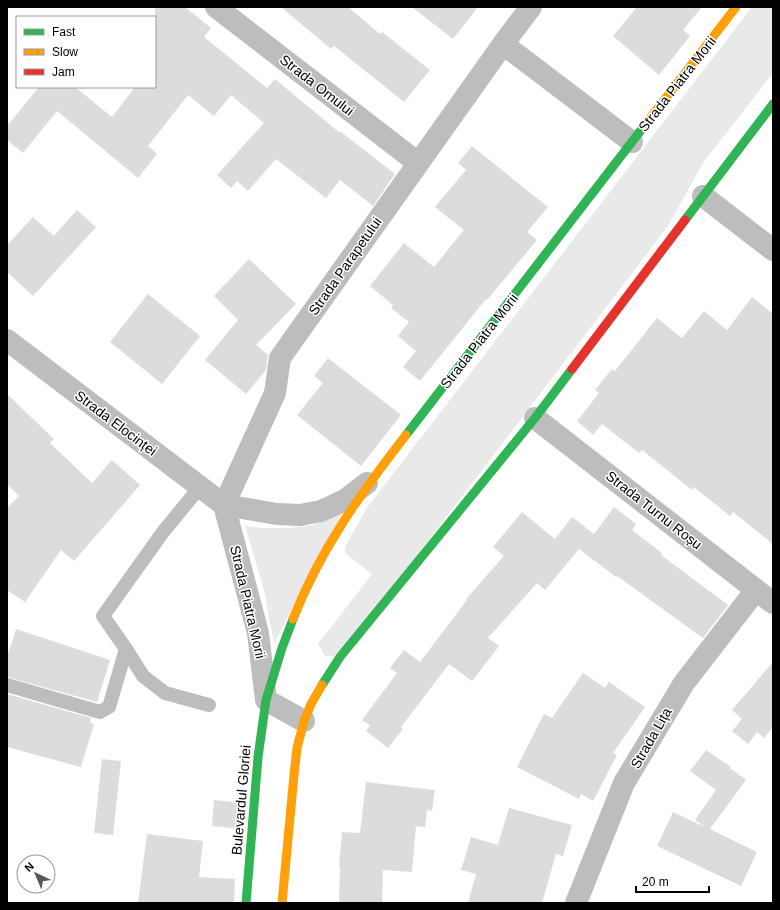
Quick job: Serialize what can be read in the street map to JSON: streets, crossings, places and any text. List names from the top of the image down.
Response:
{
  "streets": {
    "street": [
      "Strada Piatra Morii",
      "Strada Omului",
      "Strada Parapetului",
      "Strada Elocinței",
      "Strada Turnu Roșu",
      "Strada Lița",
      "Bulevardul Gloriei"
    ]
  },
  "crossings": [
    ["Strada Piatra Morii", "Strada Parapetului"],
    ["Strada Piatra Morii", "Strada Elocinței"],
    ["Strada Piatra Morii", "Bulevardul Gloriei"],
    ["Strada Omului", "Strada Parapetului"],
    ["Strada Parapetului", "Strada Elocinței"],
    ["Strada Turnu Roșu", "Strada Lița"]
  ],
  "legend": ["Fast", "Slow", "Jam"],
  "scale_bar": "20 m",
  "north": "top left"
}
